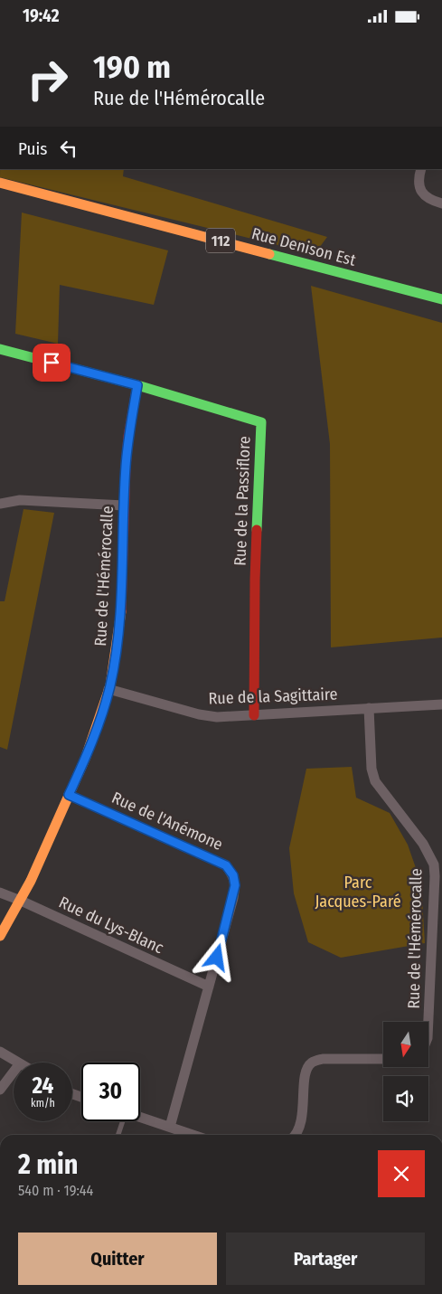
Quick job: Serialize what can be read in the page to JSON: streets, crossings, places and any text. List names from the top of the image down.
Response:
{
  "streets": {
    "street": [
      "112",
      "Rue Denison Est",
      "Rue de la Passiflore",
      "Rue de l'Hémérocalle",
      "Rue de la Sagittaire",
      "Rue de l'Anémone",
      "Rue du Lys-Blanc"
    ]
  },
  "crossings": [
    ["Rue de la Passiflore", "Rue de l'Hémérocalle"],
    ["Rue de la Passiflore", "Rue de la Sagittaire"],
    ["Rue de l'Hémérocalle", "Rue de la Sagittaire"],
    ["Rue de l'Hémérocalle", "Rue de l'Anémone"],
    ["Rue de l'Hémérocalle", "Rue du Lys-Blanc"],
    ["Rue de l'Anémone", "Rue du Lys-Blanc"]
  ],
  "parks": ["Parc Jacques-Paré"],
  "north": "bottom",
  "page": {
    "status": "19:42",
    "turn": ["190 m", "Rue de l'Hémérocalle"],
    "then": "Puis",
    "speed": "24 km/h",
    "limit": "30",
    "heading": ["2 min", "540 m · 19:44"],
    "buttons": ["Quitter", "Partager"]
  }
}
